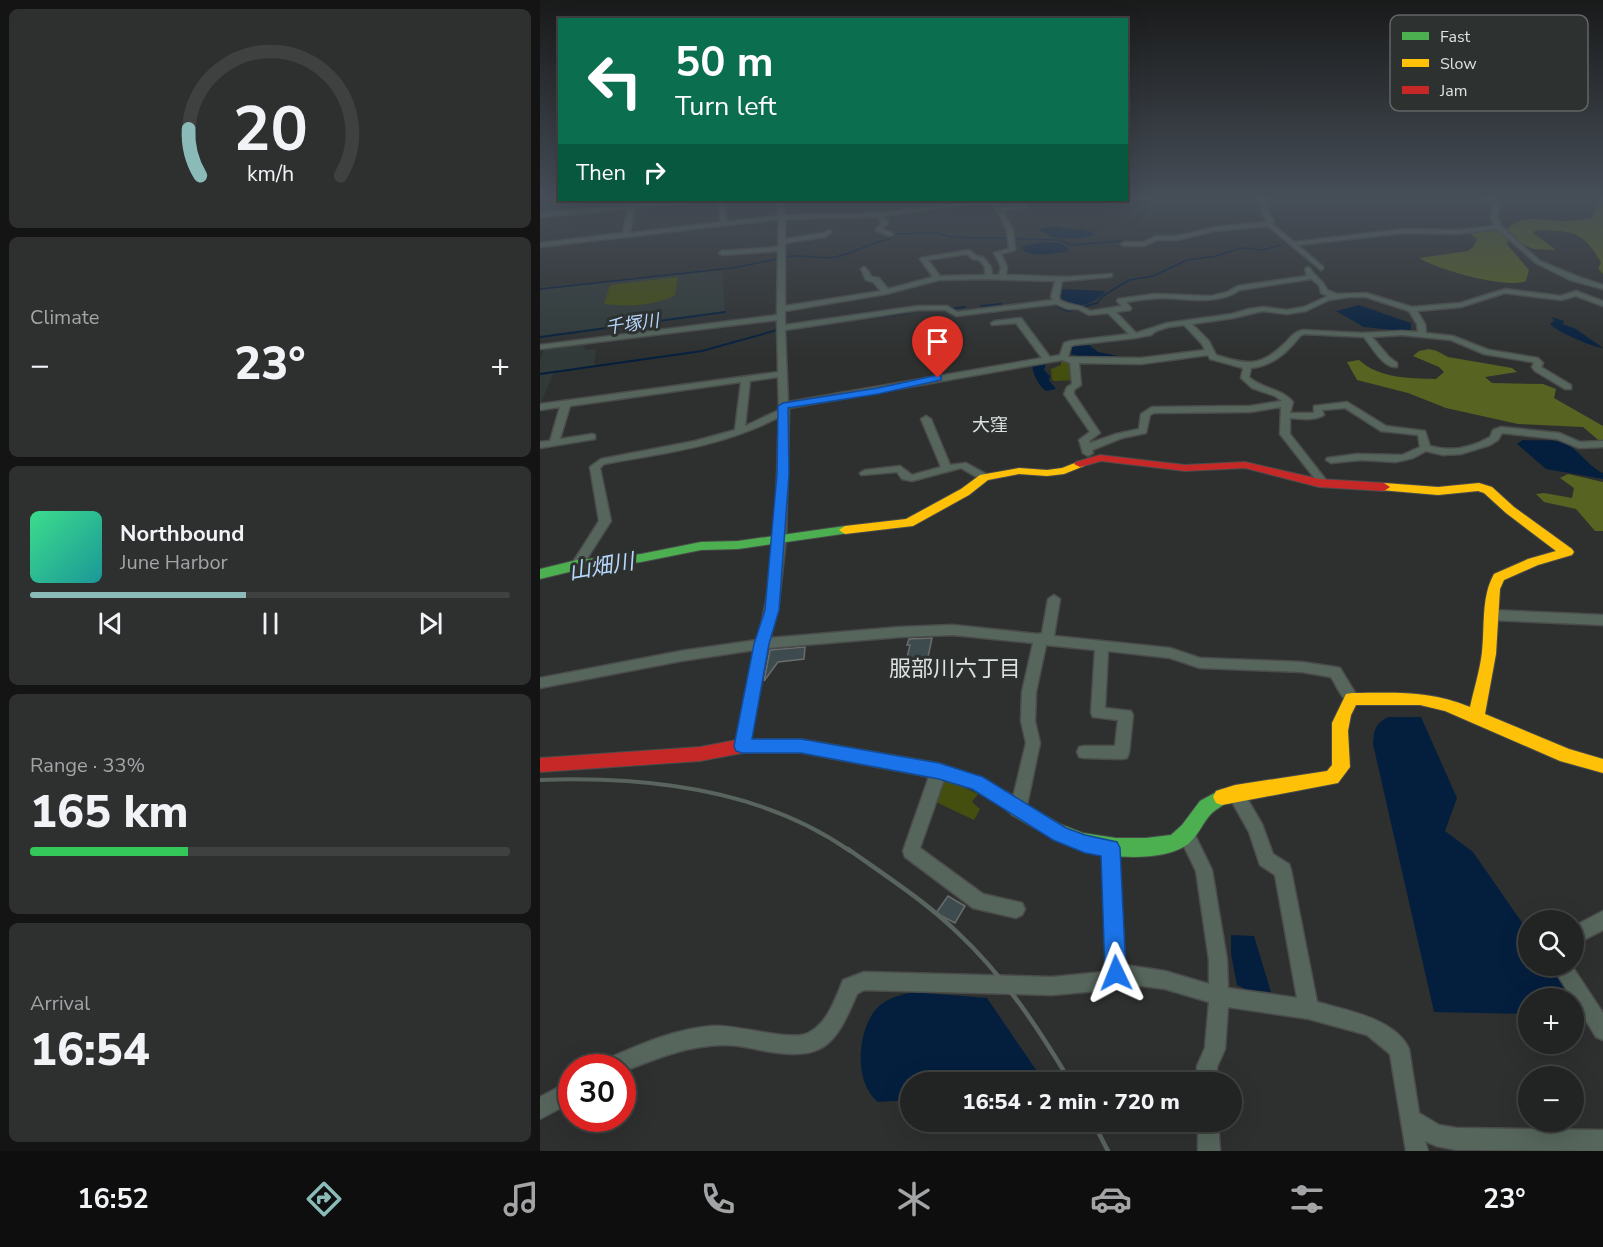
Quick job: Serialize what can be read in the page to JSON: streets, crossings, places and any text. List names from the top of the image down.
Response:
{
  "districts": ["大窪", "服部川六丁目"],
  "water": ["千塚川", "山畑川"],
  "legend": ["Fast", "Slow", "Jam"],
  "page": {
    "turn": ["50 m", "Turn left"],
    "then": "Then",
    "tile": [
      "Climate",
      ["Range · 33%", "165 km"],
      ["Arrival", "16:54"]
    ],
    "heat": ["−", "23°", "+"],
    "song": ["Northbound", "June Harbor"],
    "map_buttons": ["+", "−"],
    "limit": "30",
    "trip": "16:54 · 2 min · 720 m",
    "tabs": ["16:52", "23°"],
    "gauge": ["20", "km/h"]
  }
}
